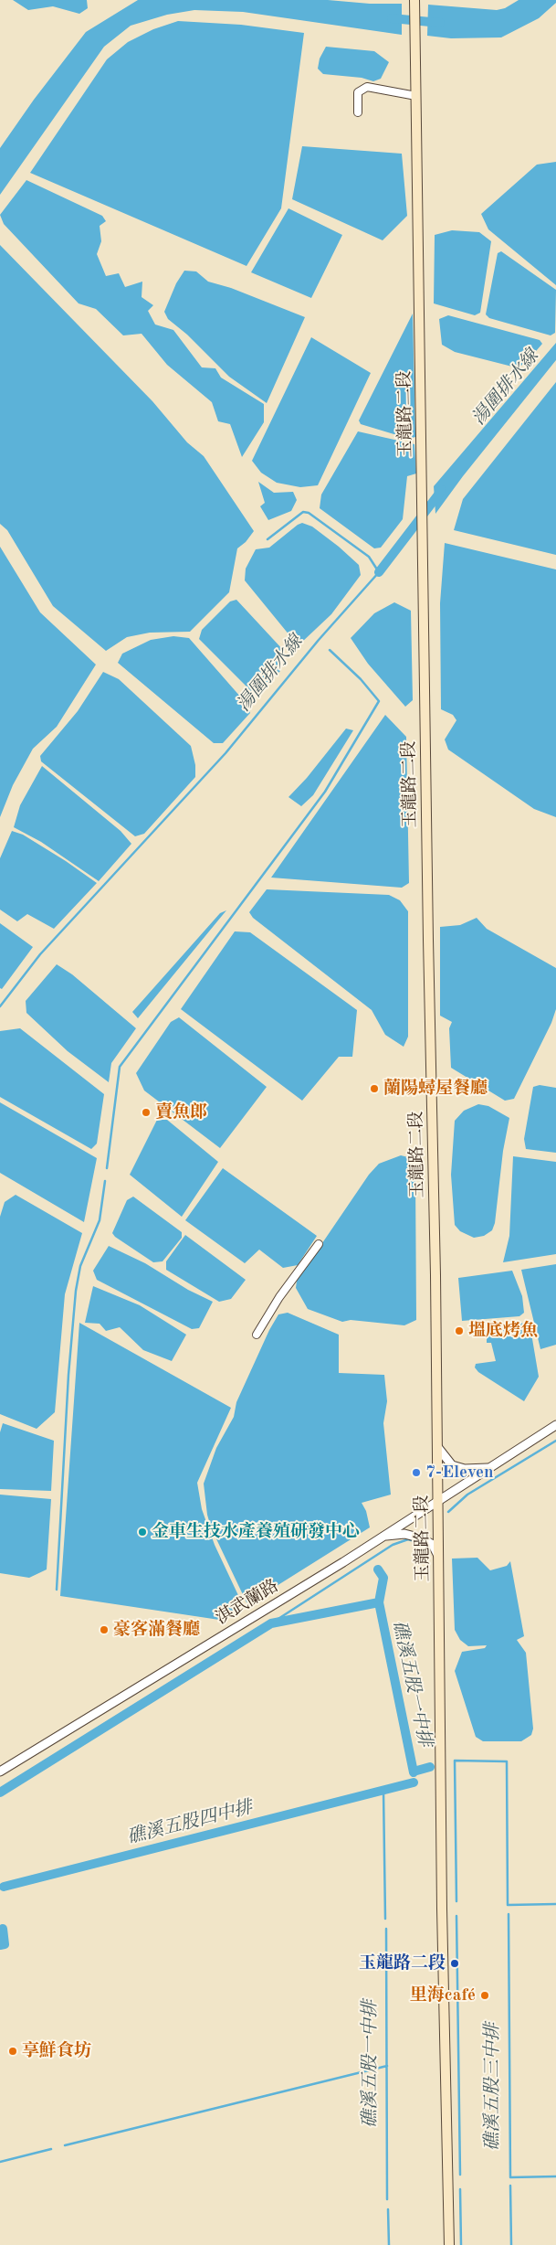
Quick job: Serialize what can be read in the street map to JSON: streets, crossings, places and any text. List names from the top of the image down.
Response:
{
  "streets": {
    "main road": ["玉龍路二段"],
    "street": ["淇武蘭路"]
  },
  "crossings": [
    ["玉龍路二段", "淇武蘭路"]
  ],
  "water": [
    "湯圍排水線",
    "礁溪五股一中排",
    "礁溪五股四中排",
    "礁溪五股三中排"
  ],
  "places": [
    "蘭陽蟳屋餐廳",
    "賣魚郎",
    "塭底烤魚",
    "7-Eleven",
    "金車生技水產養殖研發中心",
    "豪客滿餐廳",
    "玉龍路二段",
    "里海café",
    "享鮮食坊"
  ]
}
